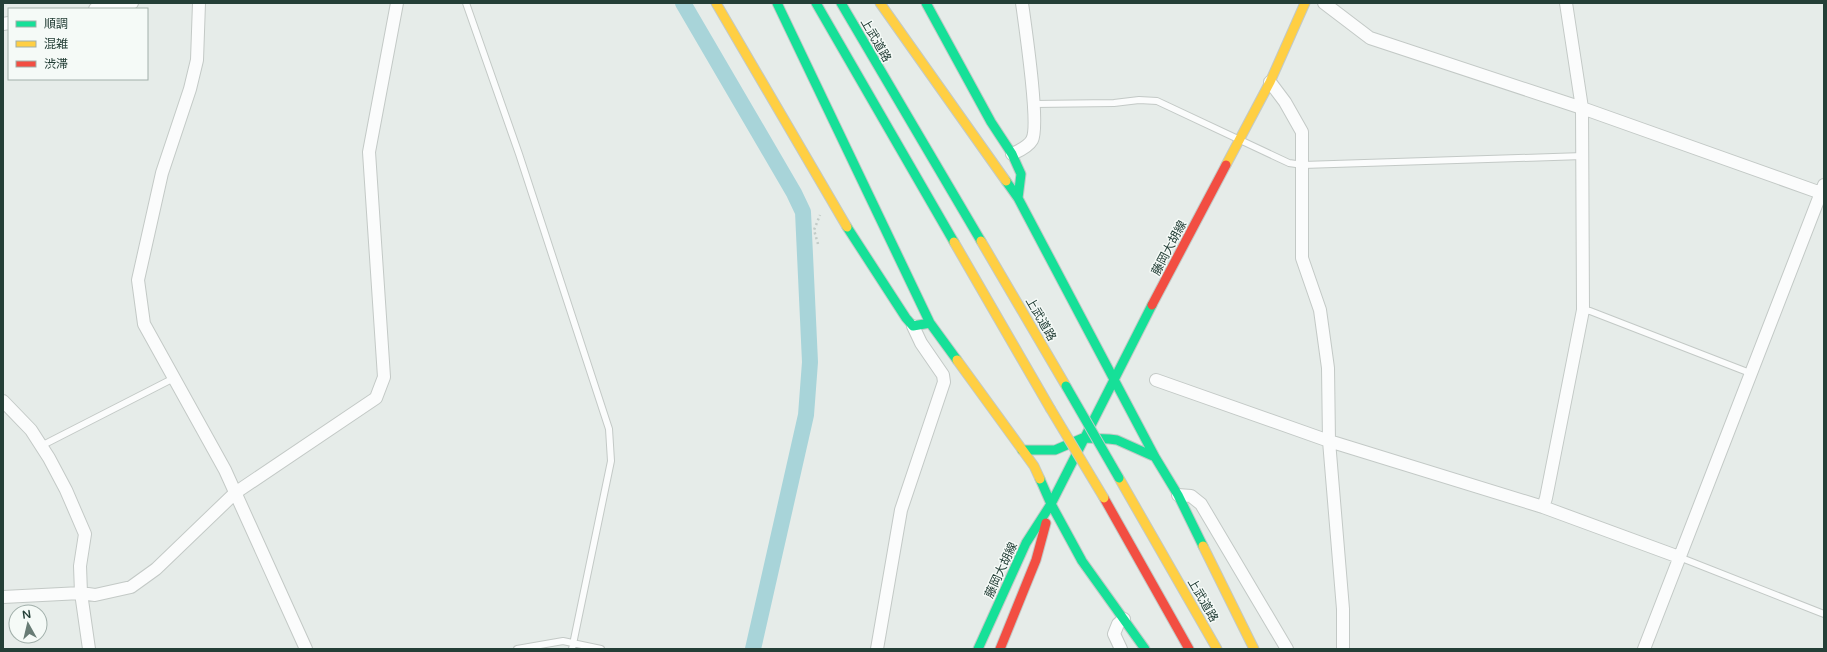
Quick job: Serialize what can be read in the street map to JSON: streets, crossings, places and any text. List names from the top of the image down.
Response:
{
  "streets": {
    "main road": ["上武道路", "藤岡大胡線"]
  },
  "legend": ["順調", "混雑", "渋滞"],
  "north": "top"
}
